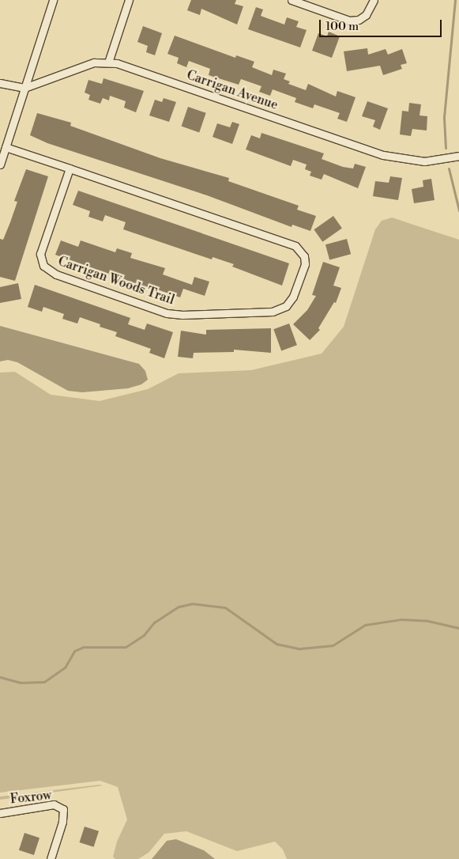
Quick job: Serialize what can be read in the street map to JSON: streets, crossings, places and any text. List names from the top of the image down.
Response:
{
  "streets": {
    "street": ["Carrigan Avenue", "Carrigan Woods Trail", "Foxrow"]
  },
  "scale_bar": "100 m"
}
